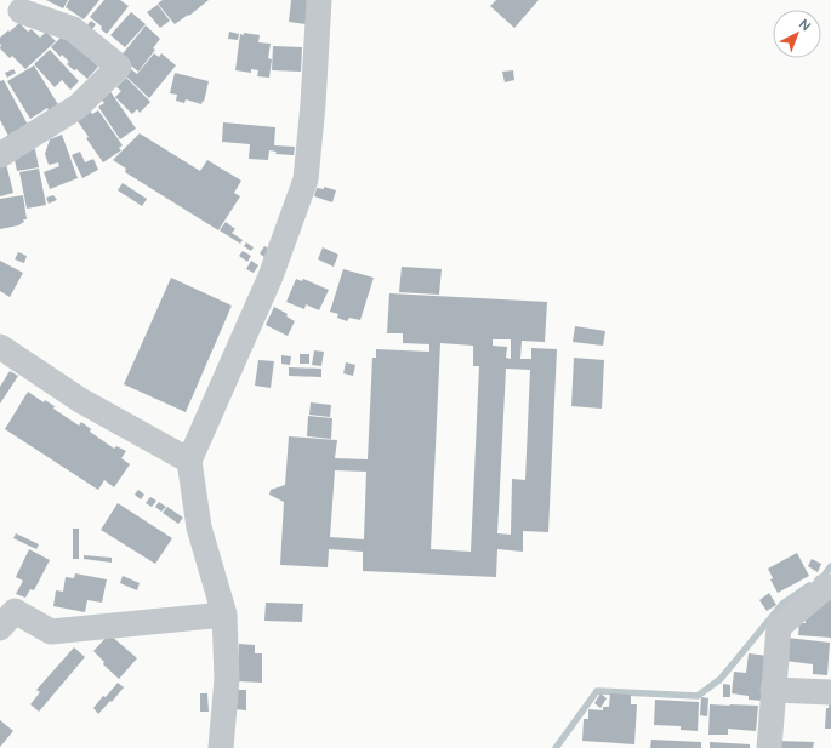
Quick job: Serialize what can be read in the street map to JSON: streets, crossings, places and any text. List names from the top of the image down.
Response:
{
  "north": "top right"
}
